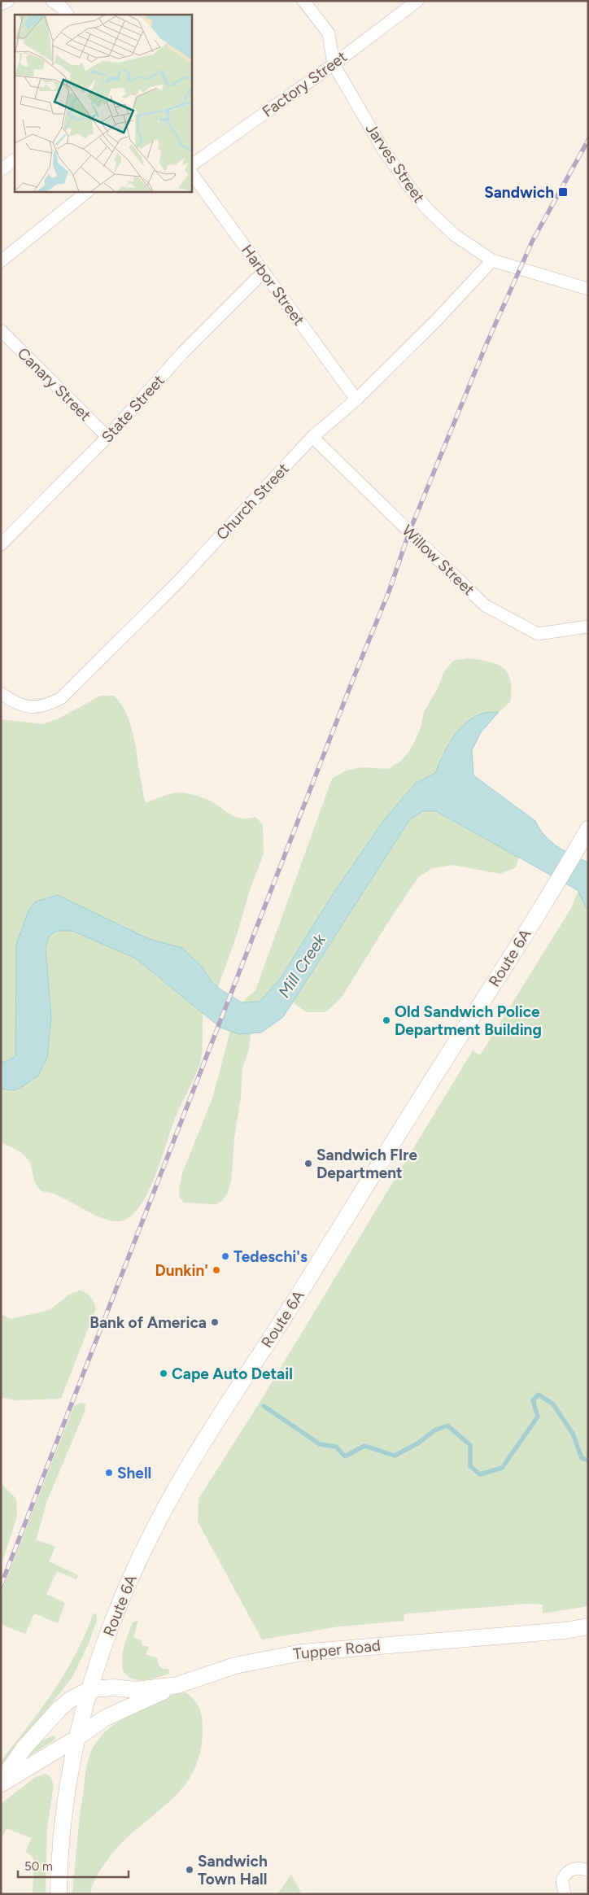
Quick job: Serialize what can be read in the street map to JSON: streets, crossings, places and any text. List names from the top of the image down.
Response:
{
  "streets": {
    "main road": ["Route 6A", "Tupper Road"],
    "street": [
      "Factory Street",
      "Jarves Street",
      "Harbor Street",
      "Canary Street",
      "State Street",
      "Church Street",
      "Willow Street"
    ]
  },
  "crossings": [
    ["Factory Street", "Jarves Street"],
    ["Jarves Street", "Church Street"],
    ["Harbor Street", "State Street"],
    ["Harbor Street", "Church Street"],
    ["Canary Street", "State Street"],
    ["Church Street", "Willow Street"],
    ["Route 6A", "Tupper Road"]
  ],
  "water": ["Mill Creek"],
  "places": {
    "transit": ["Sandwich"],
    "other": [
      "Old Sandwich Police Department Building",
      "Sandwich FIre Department",
      "Tedeschi's",
      "Dunkin'",
      "Bank of America",
      "Cape Auto Detail",
      "Shell",
      "Sandwich Town Hall"
    ]
  },
  "scale_bar": "50 m"
}
